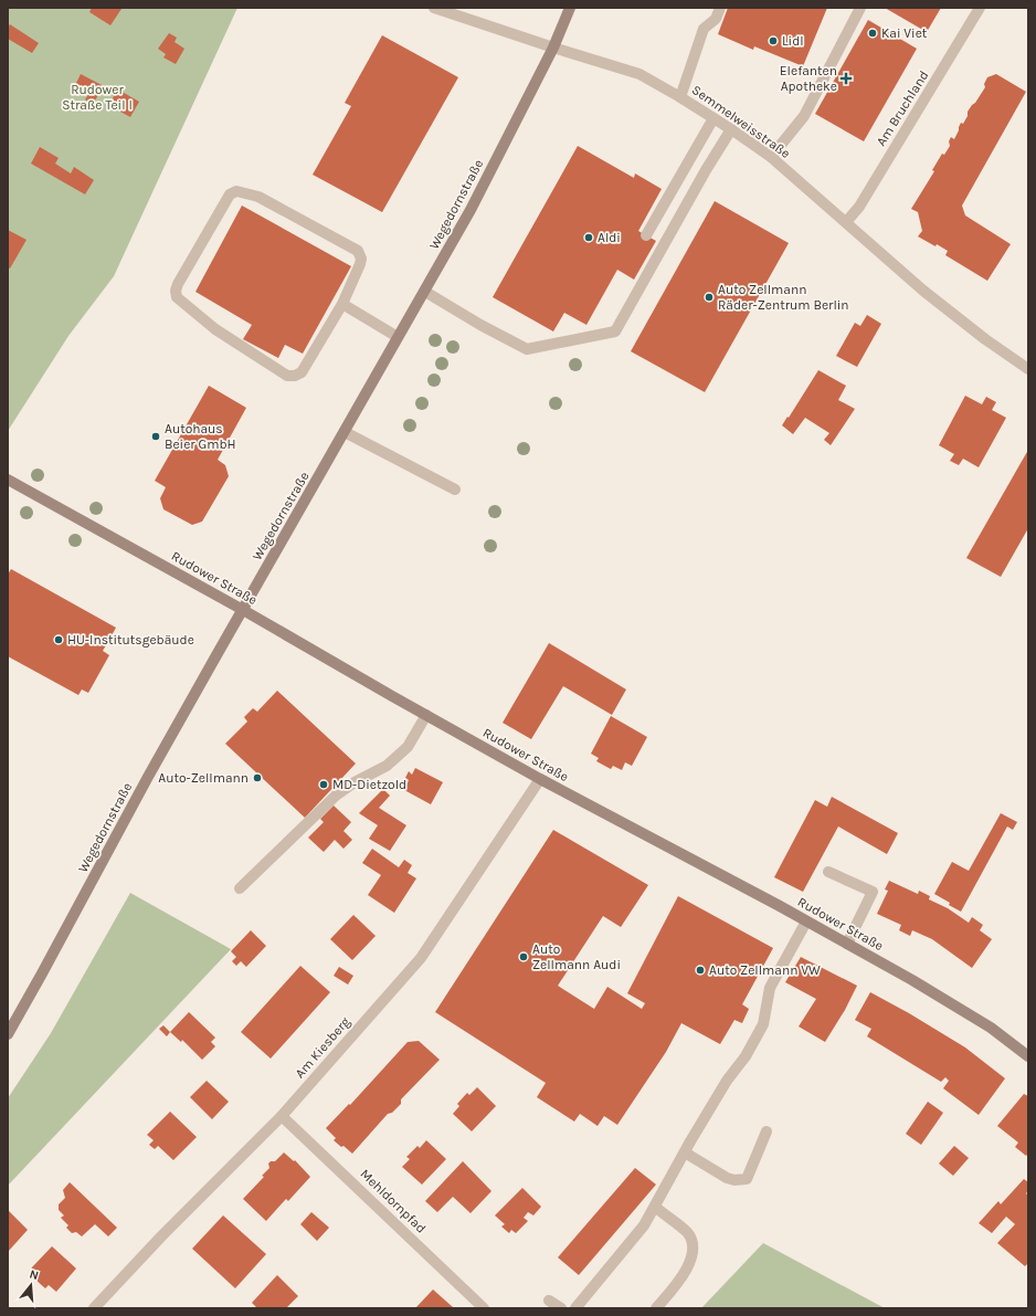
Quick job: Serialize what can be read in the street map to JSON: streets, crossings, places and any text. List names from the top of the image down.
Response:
{
  "streets": {
    "street": [
      "Am Bruchland",
      "Semmelweisstraße",
      "Wegedornstraße",
      "Rudower Straße",
      "Am Kiesberg",
      "Mehldornpfad"
    ]
  },
  "crossings": [
    ["Am Bruchland", "Semmelweisstraße"],
    ["Semmelweisstraße", "Wegedornstraße"],
    ["Wegedornstraße", "Rudower Straße"],
    ["Rudower Straße", "Am Kiesberg"],
    ["Am Kiesberg", "Mehldornpfad"]
  ],
  "parks": ["Rudower Straße Teil I"],
  "places": {
    "other": [
      "Kai Viet",
      "Lidl",
      "Aldi",
      "Auto Zellmann Räder-Zentrum Berlin",
      "Autohaus Beier GmbH",
      "HU-Institutsgebäude",
      "Auto-Zellmann",
      "MD-Dietzold",
      "Auto Zellmann Audi",
      "Auto Zellmann VW"
    ],
    "health": ["Elefanten Apotheke"]
  },
  "north": "top"
}
